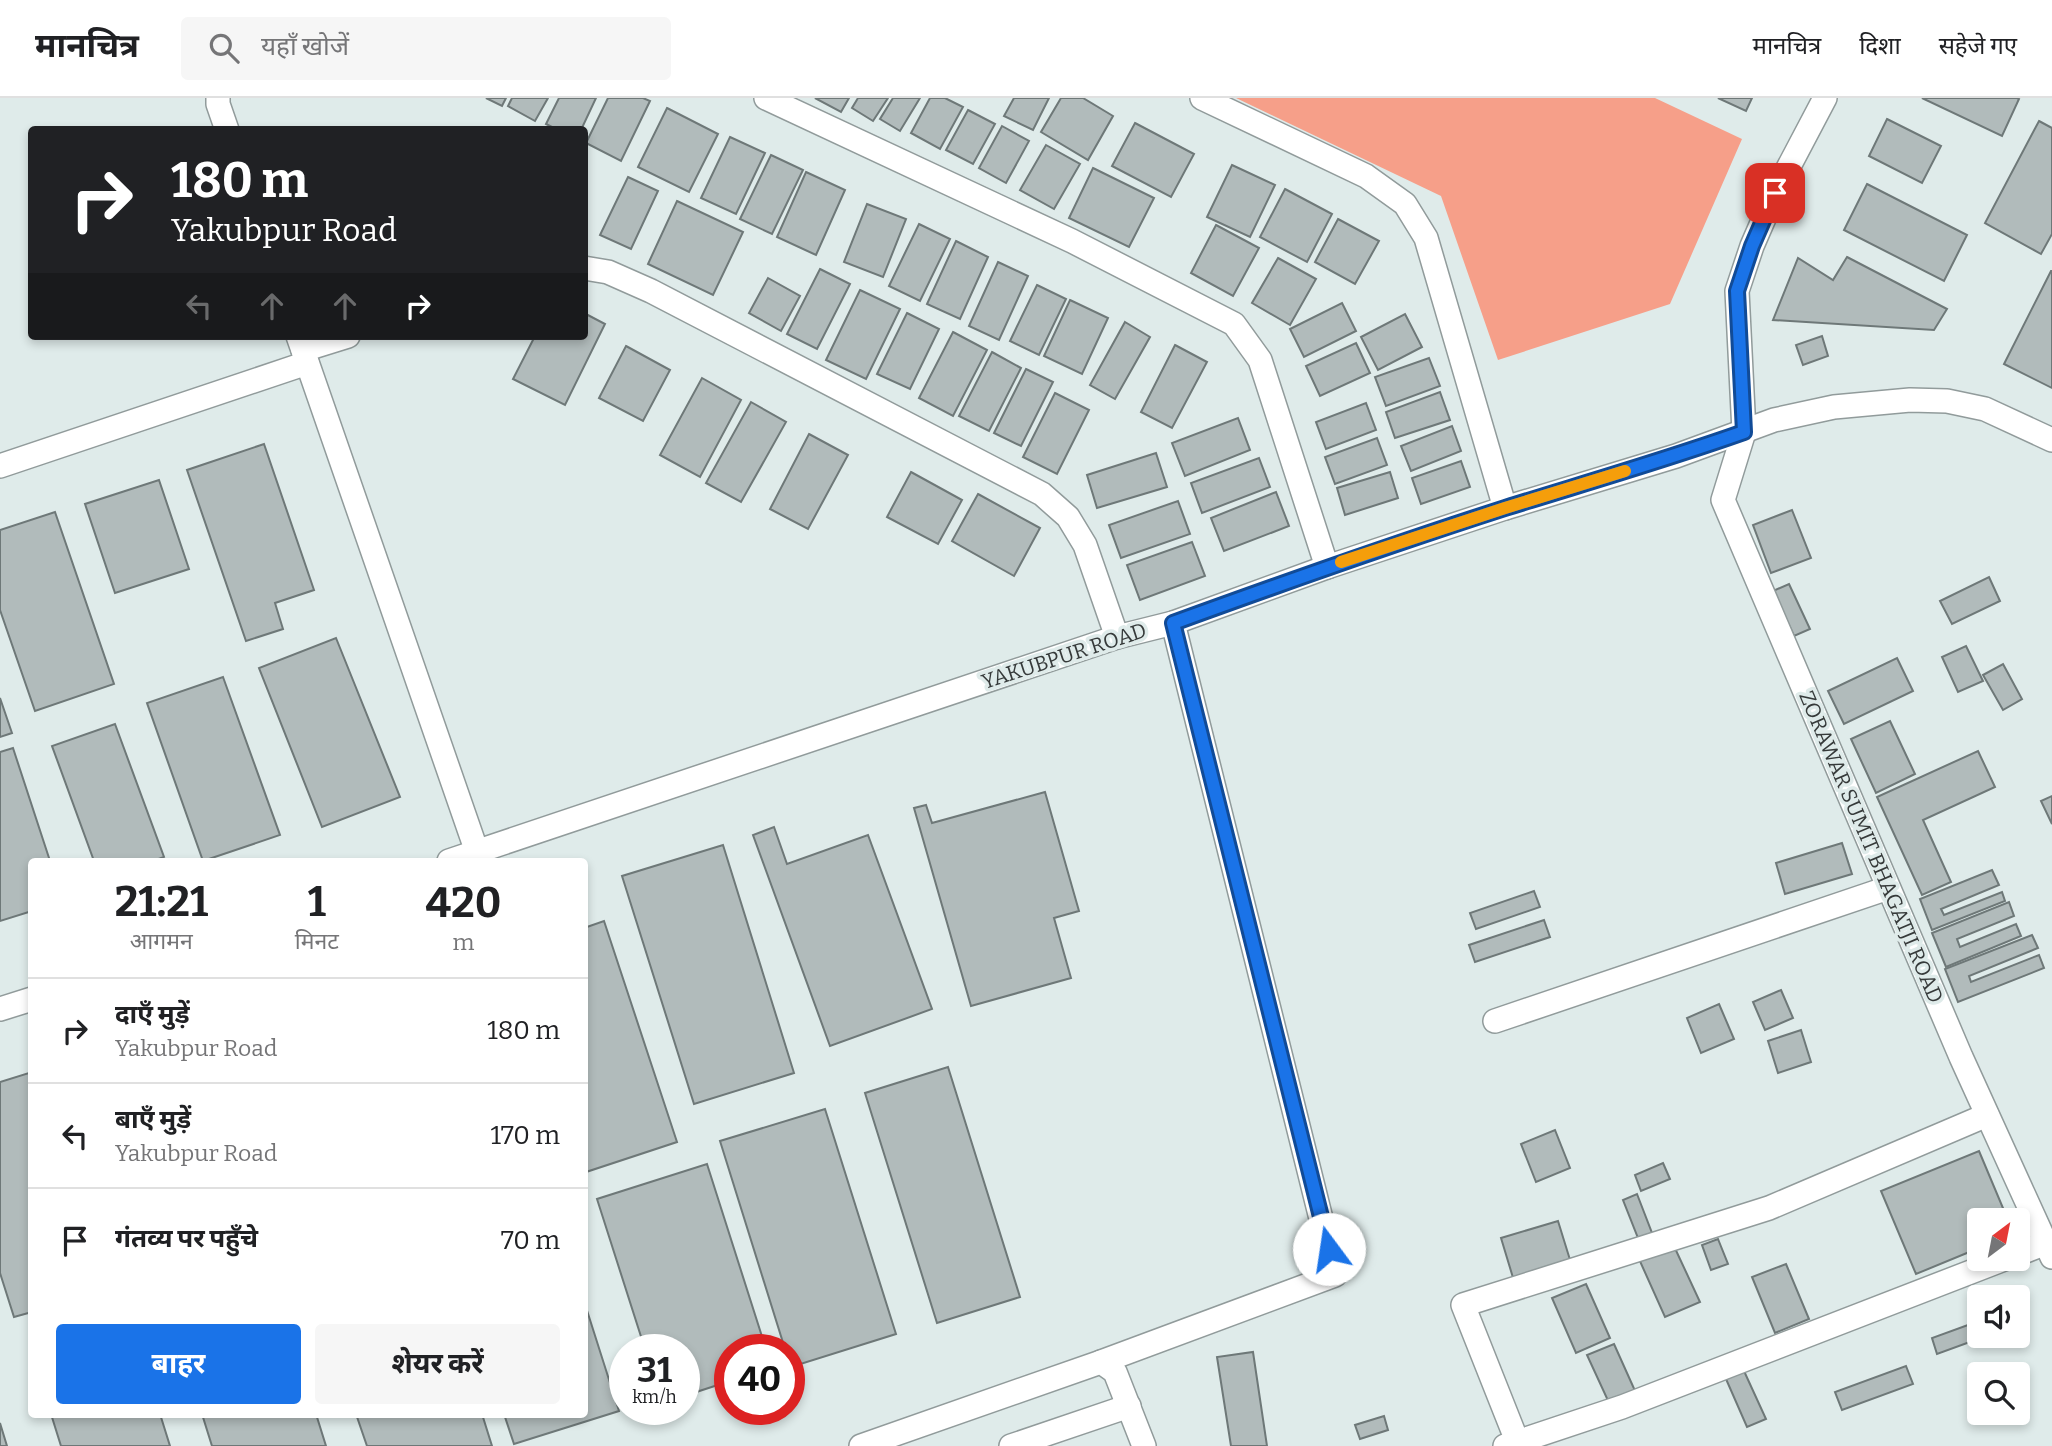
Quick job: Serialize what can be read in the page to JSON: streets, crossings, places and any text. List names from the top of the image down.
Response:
{
  "streets": {
    "street": ["YAKUBPUR ROAD", "ZORAWAR SUMIT BHAGATJI ROAD"]
  },
  "crossings": [
    ["YAKUBPUR ROAD", "ZORAWAR SUMIT BHAGATJI ROAD"]
  ],
  "north": "top right",
  "page": {
    "header": "मानचित्र",
    "search": "यहाँ खोजें",
    "nav": ["मानचित्र", "दिशा", "सहेजे गए"],
    "turn": ["180 m", "Yakubpur Road"],
    "eta": [
      "21:21",
      "आगमन",
      "1",
      "मिनट",
      "420",
      "m"
    ],
    "list": [
      {
        "name": "दाएँ मुड़ें",
        "note": "Yakubpur Road",
        "value": "180 m"
      },
      {
        "name": "बाएँ मुड़ें",
        "note": "Yakubpur Road",
        "value": "170 m"
      },
      {
        "name": "गंतव्य पर पहुँचे",
        "value": "70 m"
      }
    ],
    "buttons": ["बाहर", "शेयर करें"],
    "speed": "31 km/h",
    "limit": "40"
  }
}
